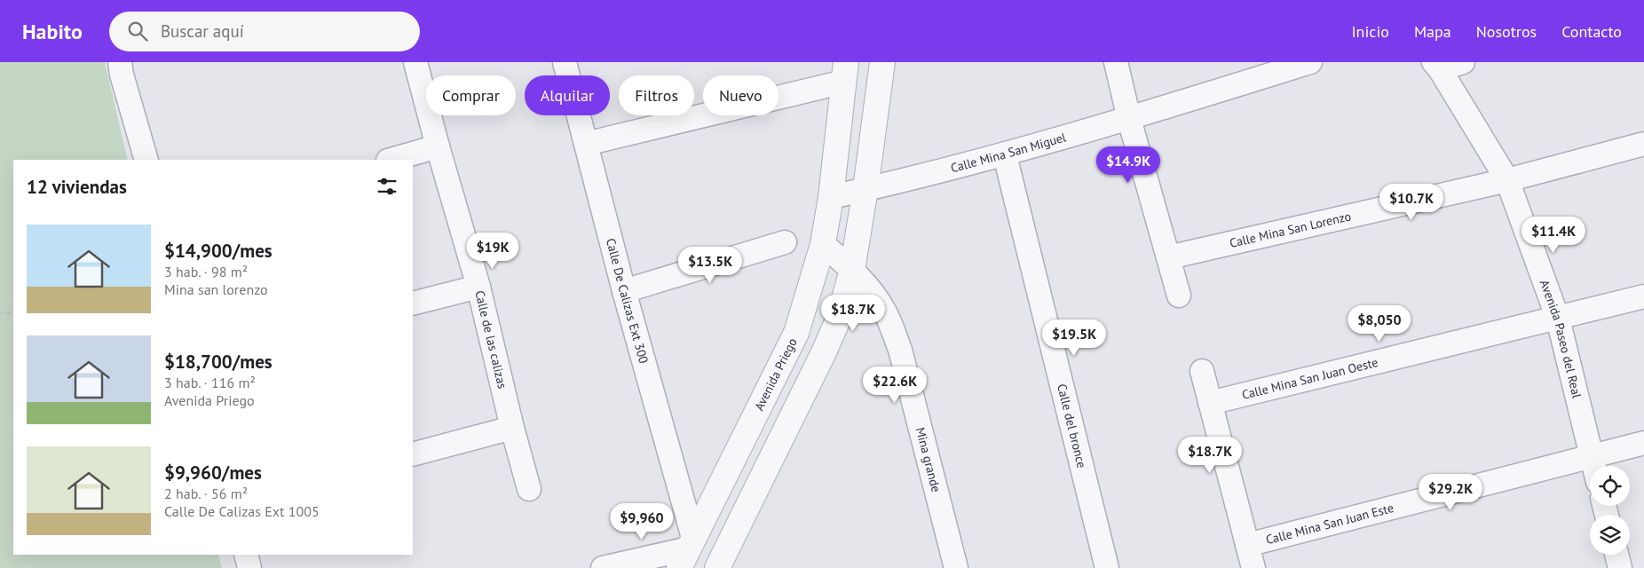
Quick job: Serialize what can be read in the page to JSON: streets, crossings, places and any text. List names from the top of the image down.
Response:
{
  "streets": {
    "street": [
      "Calle Mina San Miguel",
      "Calle Mina San Lorenzo",
      "Calle De Calizas Ext 300",
      "Calle de las calizas",
      "Avenida Paseo del Real",
      "Avenida Priego",
      "Calle Mina San Juan Oeste",
      "Calle del bronce",
      "Mina grande",
      "Calle Mina San Juan Este"
    ]
  },
  "crossings": [
    ["Calle Mina San Miguel", "Avenida Priego"],
    ["Calle Mina San Miguel", "Calle del bronce"],
    ["Calle Mina San Lorenzo", "Avenida Paseo del Real"],
    ["Calle De Calizas Ext 300", "Avenida Priego"],
    ["Avenida Paseo del Real", "Calle Mina San Juan Oeste"],
    ["Avenida Paseo del Real", "Calle Mina San Juan Este"],
    ["Avenida Priego", "Mina grande"]
  ],
  "page": {
    "header": "Habito",
    "search": "Buscar aquí",
    "nav": [
      "Inicio",
      "Mapa",
      "Nosotros",
      "Contacto"
    ],
    "chip": [
      "Comprar",
      "Alquilar",
      "Filtros",
      "Nuevo"
    ],
    "price": [
      "$14.9K",
      "$10.7K",
      "$11.4K",
      "$19K",
      "$13.5K",
      "$18.7K",
      "$8,050",
      "$19.5K",
      "$22.6K",
      "$18.7K",
      "$29.2K",
      "$9,960"
    ],
    "heading": "12 viviendas",
    "list": [
      {
        "name": "$14,900/mes",
        "note": "3 hab. · 98 m² · Mina san lorenzo"
      },
      {
        "name": "$18,700/mes",
        "note": "3 hab. · 116 m² · Avenida Priego"
      },
      {
        "name": "$9,960/mes",
        "note": "2 hab. · 56 m² · Calle De Calizas Ext 1005"
      }
    ]
  }
}
